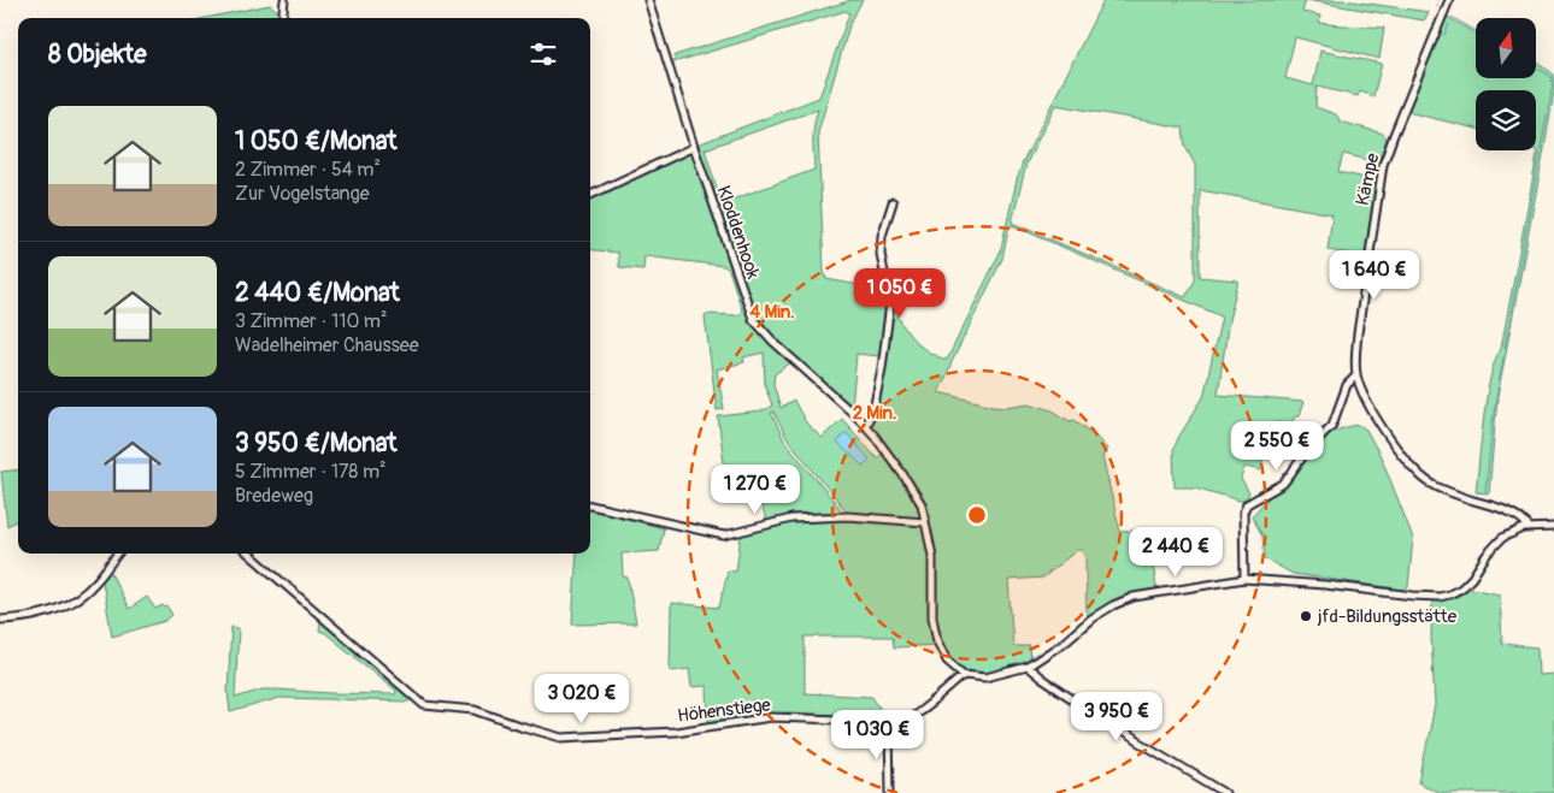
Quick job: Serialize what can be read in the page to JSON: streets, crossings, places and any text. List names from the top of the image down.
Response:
{
  "streets": {
    "street": ["Kämpe", "Kloddenhook", "Höhenstiege"]
  },
  "places": ["jfd-Bildungsstätte"],
  "north": "top",
  "page": {
    "heading": "8 Objekte",
    "list": [
      {
        "name": "1 050 €/Monat",
        "note": "2 Zimmer · 54 m² · Zur Vogelstange"
      },
      {
        "name": "2 440 €/Monat",
        "note": "3 Zimmer · 110 m² · Wadelheimer Chaussee"
      },
      {
        "name": "3 950 €/Monat",
        "note": "5 Zimmer · 178 m² · Bredeweg"
      }
    ],
    "price": [
      "1 640 €",
      "1 050 €",
      "2 550 €",
      "1 270 €",
      "2 440 €",
      "3 020 €",
      "3 950 €",
      "1 030 €"
    ]
  },
  "rings": ["4 Min.", "2 Min."]
}
